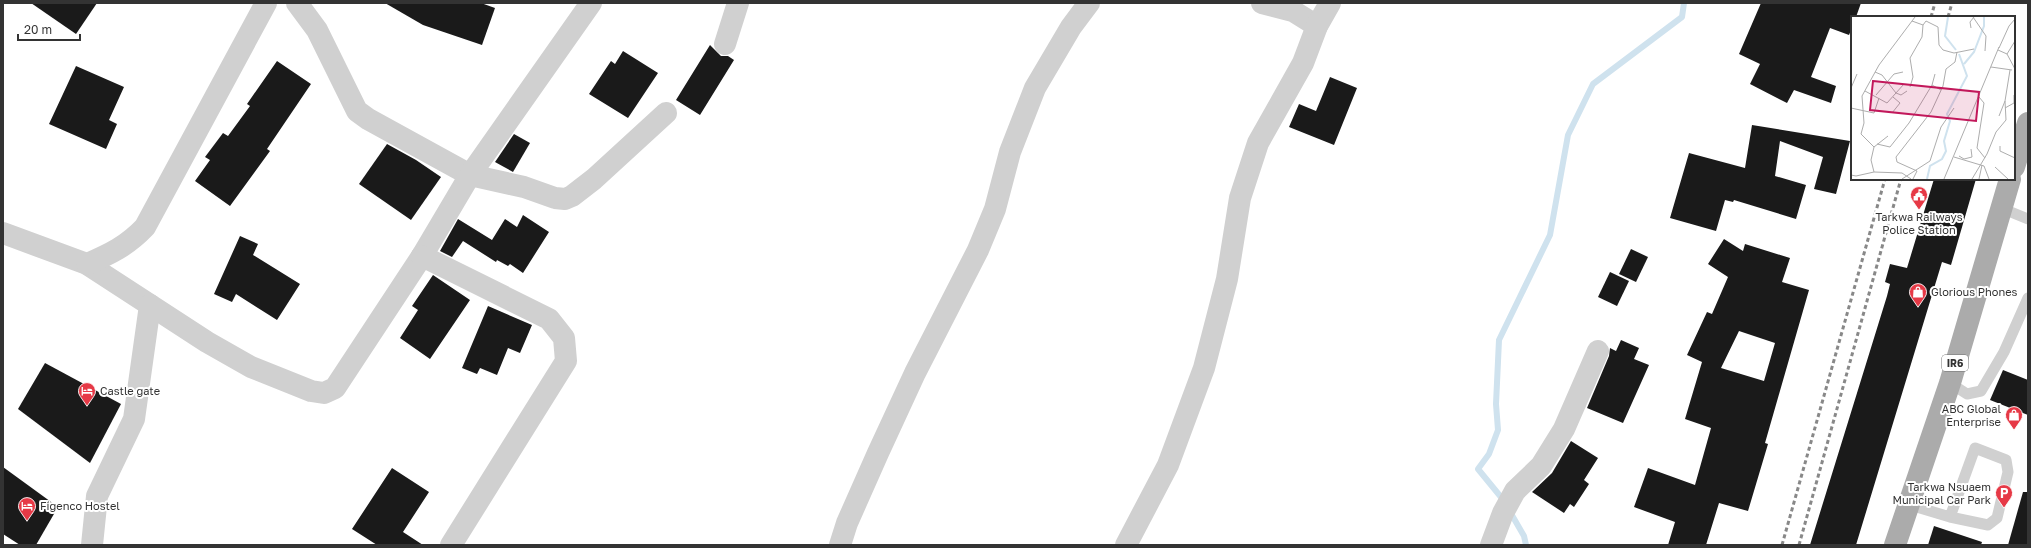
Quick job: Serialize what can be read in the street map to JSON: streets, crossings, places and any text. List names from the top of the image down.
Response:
{
  "streets": {
    "main road": ["IR6"]
  },
  "places": {
    "public building": ["Tarkwa Railways Police Station"],
    "shop": ["Glorious Phones", "ABC Global Enterprise"],
    "hotel": ["Castle gate", "Figenco Hostel"],
    "parking": ["Tarkwa Nsuaem Municipal Car Park"]
  },
  "scale_bar": "20 m"
}
